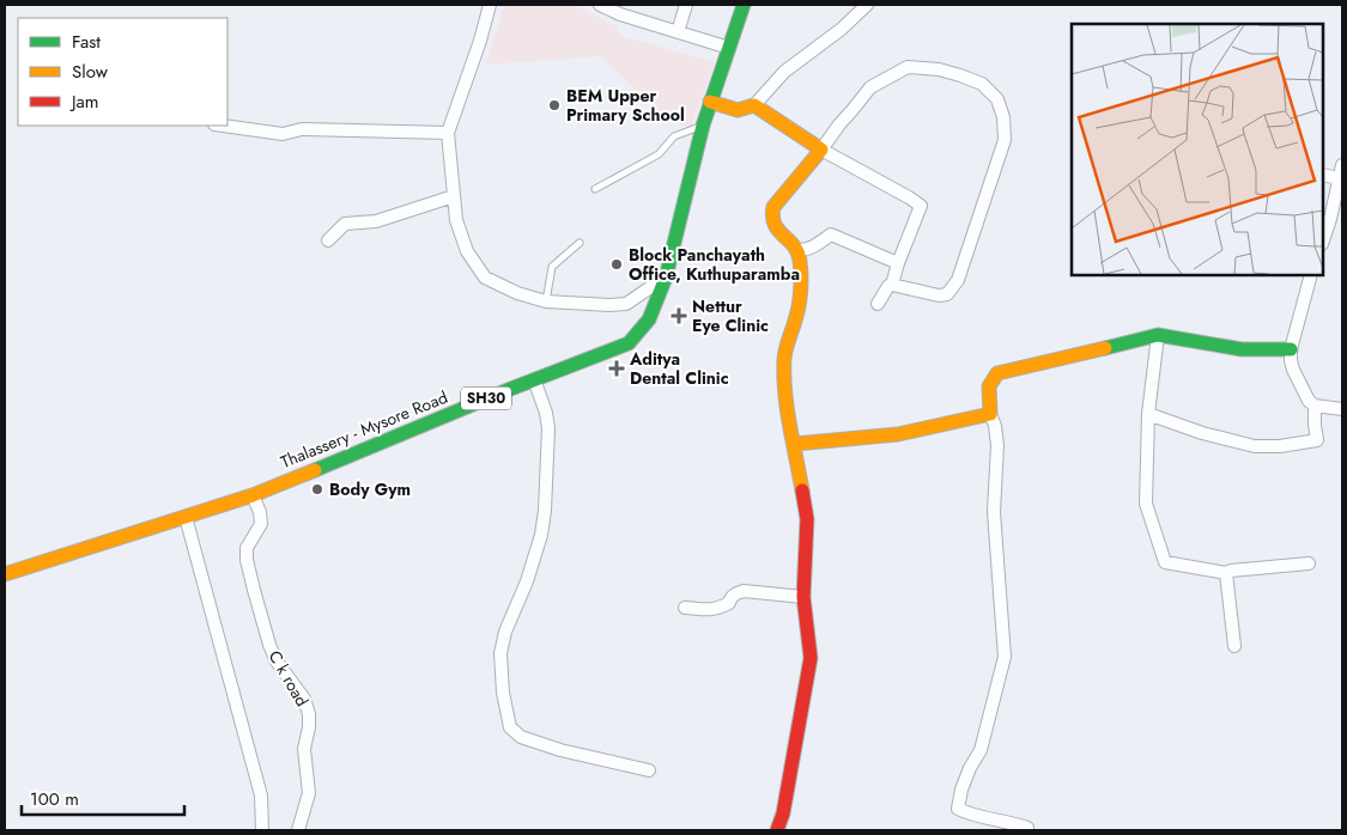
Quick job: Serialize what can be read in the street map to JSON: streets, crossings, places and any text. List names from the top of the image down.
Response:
{
  "streets": {
    "street": ["SH30", "Thalassery - Mysore Road", "C k road"]
  },
  "crossings": [
    ["Thalassery - Mysore Road", "C k road"]
  ],
  "places": {
    "other": ["BEM Upper Primary School", "Block Panchayath Office, Kuthuparamba", "Body Gym"],
    "health": ["Nettur Eye Clinic", "Aditya Dental Clinic"]
  },
  "legend": ["Fast", "Slow", "Jam"],
  "scale_bar": "100 m"
}
